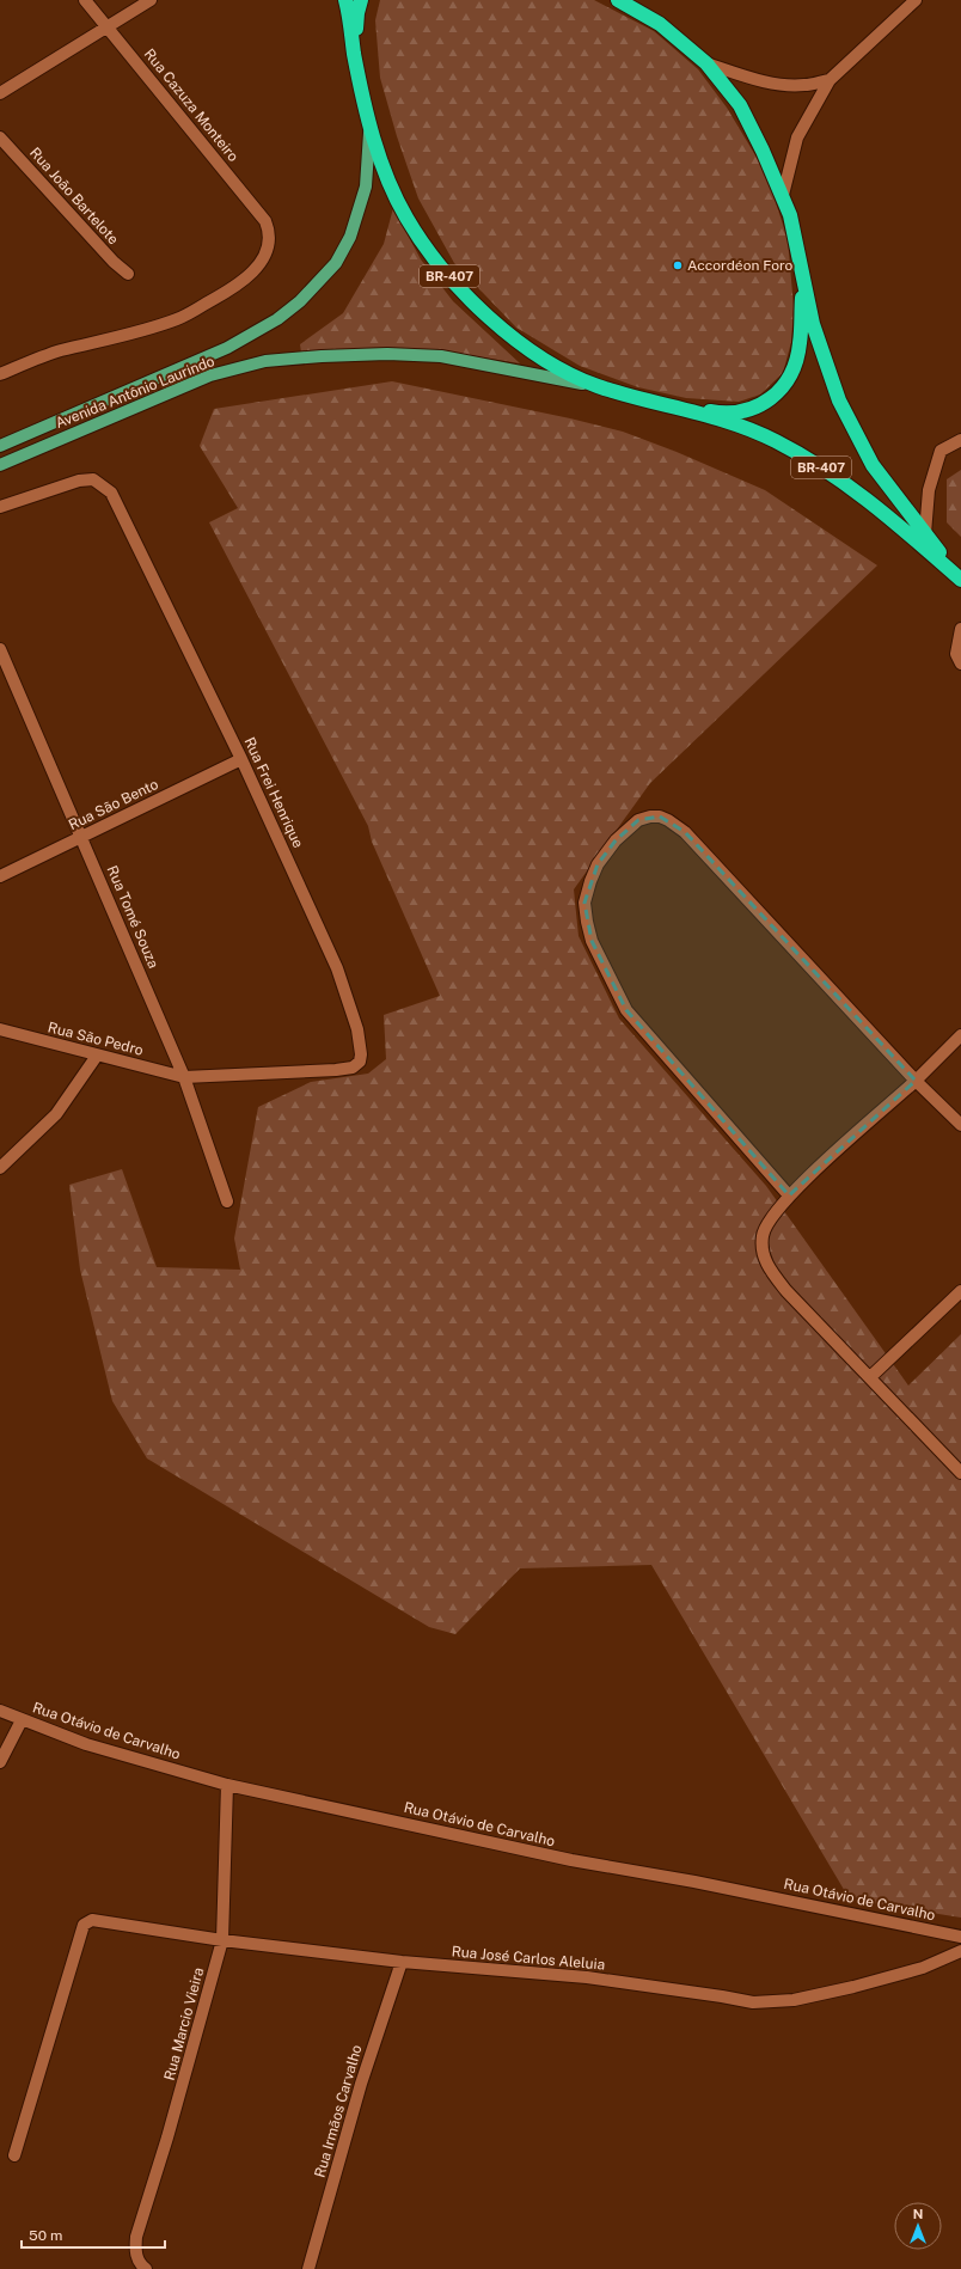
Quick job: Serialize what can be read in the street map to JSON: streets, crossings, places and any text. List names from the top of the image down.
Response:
{
  "streets": {
    "highway": ["BR-407"],
    "main road": ["Avenida Antônio Laurindo"],
    "street": [
      "Rua Cazuza Monteiro",
      "Rua João Bartelote",
      "Rua Frei Henrique",
      "Rua São Bento",
      "Rua Tomé Souza",
      "Rua São Pedro",
      "Rua Otávio de Carvalho",
      "Rua José Carlos Aleluia",
      "Rua Marcio Vieira",
      "Rua Irmãos Carvalho"
    ]
  },
  "crossings": [
    ["BR-407", "Avenida Antônio Laurindo"],
    ["Rua Frei Henrique", "Rua São Bento"],
    ["Rua Frei Henrique", "Rua Tomé Souza"],
    ["Rua Frei Henrique", "Rua São Pedro"],
    ["Rua São Bento", "Rua Tomé Souza"],
    ["Rua Tomé Souza", "Rua São Pedro"],
    ["Rua Otávio de Carvalho", "Rua Marcio Vieira"],
    ["Rua José Carlos Aleluia", "Rua Marcio Vieira"],
    ["Rua José Carlos Aleluia", "Rua Irmãos Carvalho"]
  ],
  "places": ["Accordéon Foro"],
  "scale_bar": "50 m",
  "north": "top"
}
